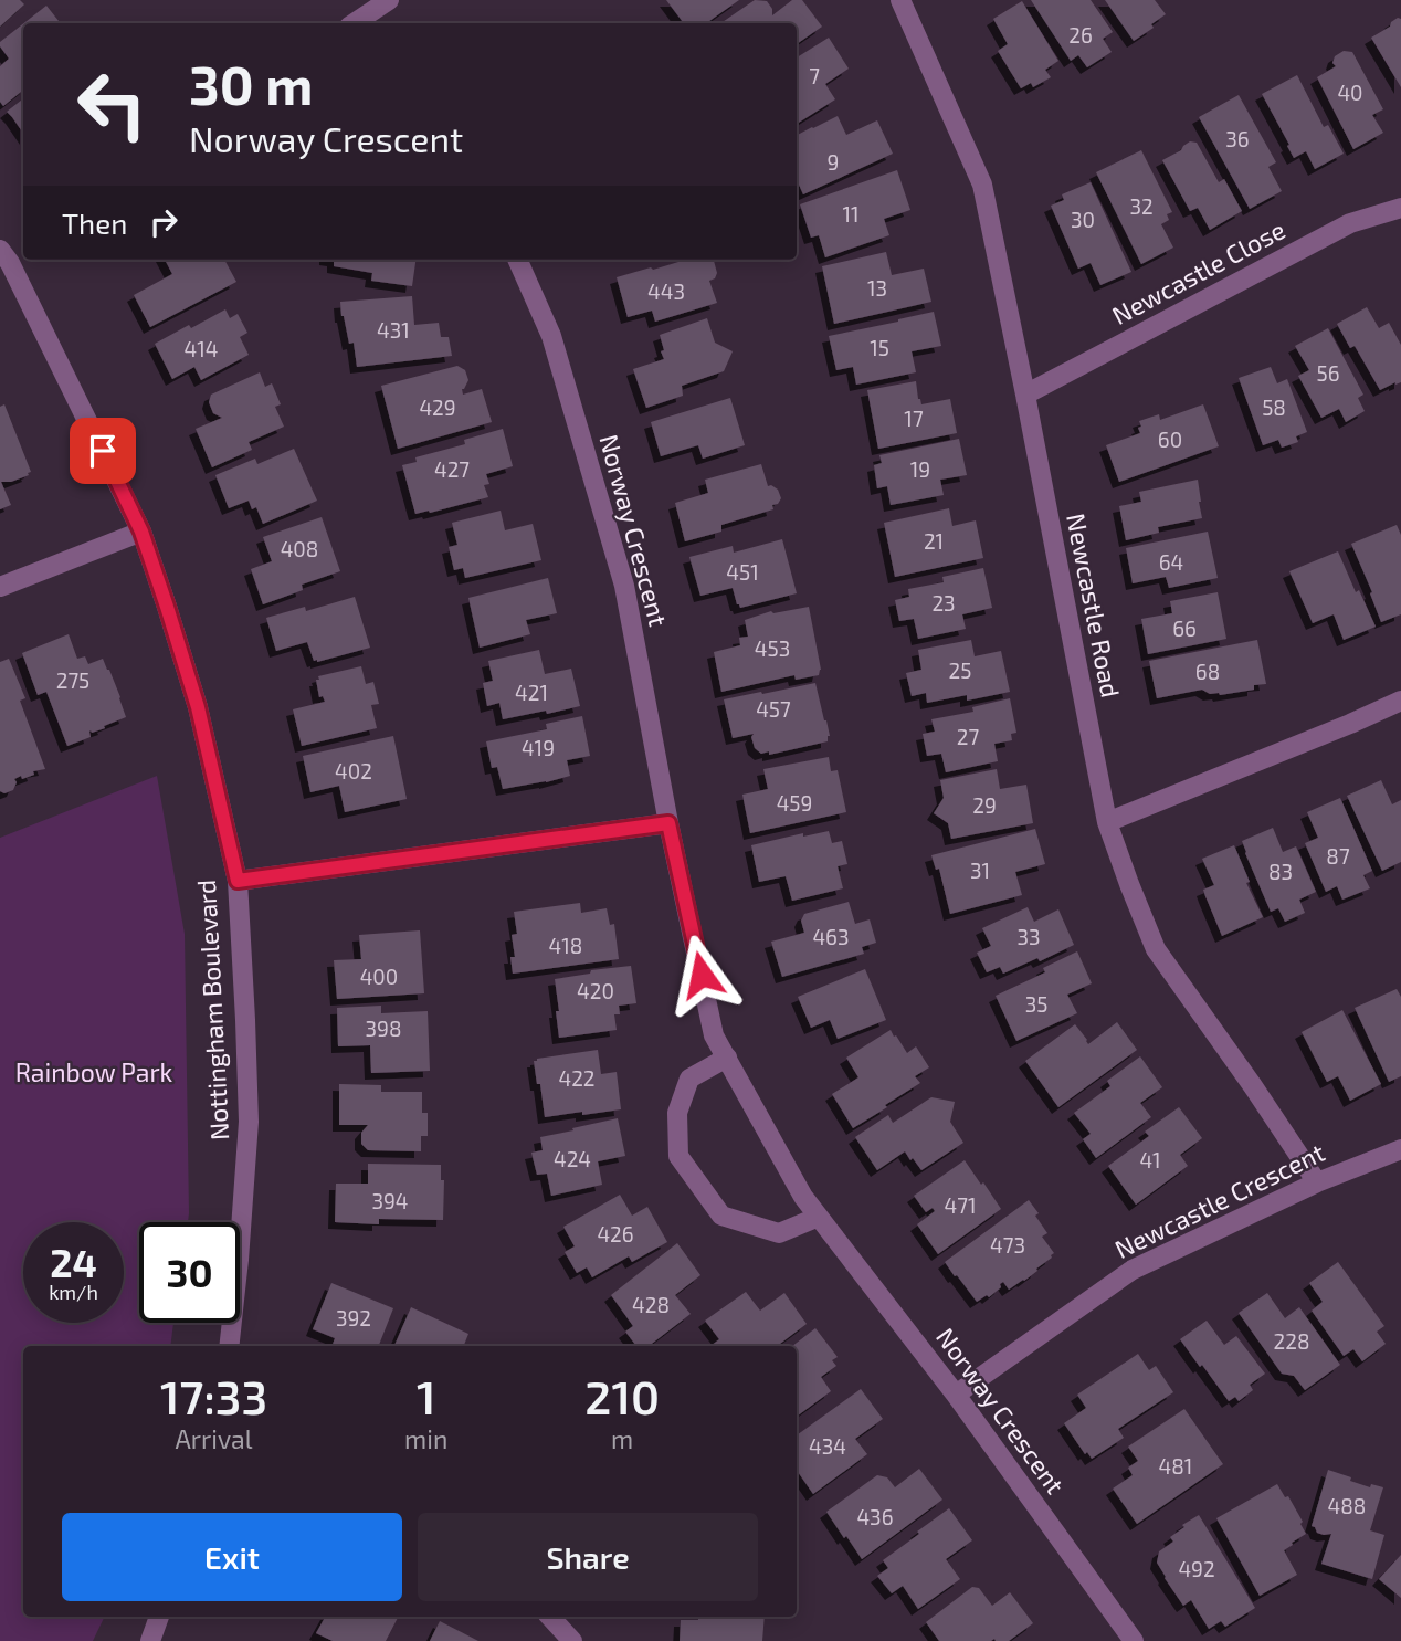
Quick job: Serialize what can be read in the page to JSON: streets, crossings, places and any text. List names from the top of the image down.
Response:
{
  "streets": {
    "street": [
      "Newcastle Close",
      "Norway Crescent",
      "Newcastle Road",
      "Nottingham Boulevard",
      "Newcastle Crescent"
    ]
  },
  "crossings": [
    ["Newcastle Close", "Newcastle Road"],
    ["Norway Crescent", "Newcastle Crescent"],
    ["Newcastle Road", "Newcastle Crescent"]
  ],
  "parks": ["Rainbow Park"],
  "house_numbers": [
    "26",
    "7",
    "40",
    "36",
    "9",
    "32",
    "11",
    "30",
    "13",
    "443",
    "431",
    "15",
    "414",
    "56",
    "429",
    "58",
    "17",
    "60",
    "427",
    "19",
    "21",
    "408",
    "64",
    "451",
    "23",
    "66",
    "453",
    "25",
    "68",
    "275",
    "421",
    "457",
    "27",
    "419",
    "402",
    "459",
    "29",
    "87",
    "31",
    "83",
    "463",
    "33",
    "418",
    "400",
    "420",
    "35",
    "398",
    "422",
    "424",
    "41",
    "394",
    "471",
    "426",
    "473",
    "428",
    "392",
    "228",
    "434",
    "481",
    "488",
    "436",
    "492"
  ],
  "page": {
    "turn": ["30 m", "Norway Crescent"],
    "then": "Then",
    "speed": "24 km/h",
    "limit": "30",
    "eta": [
      "17:33",
      "Arrival",
      "1",
      "min",
      "210",
      "m"
    ],
    "buttons": ["Exit", "Share"]
  }
}
